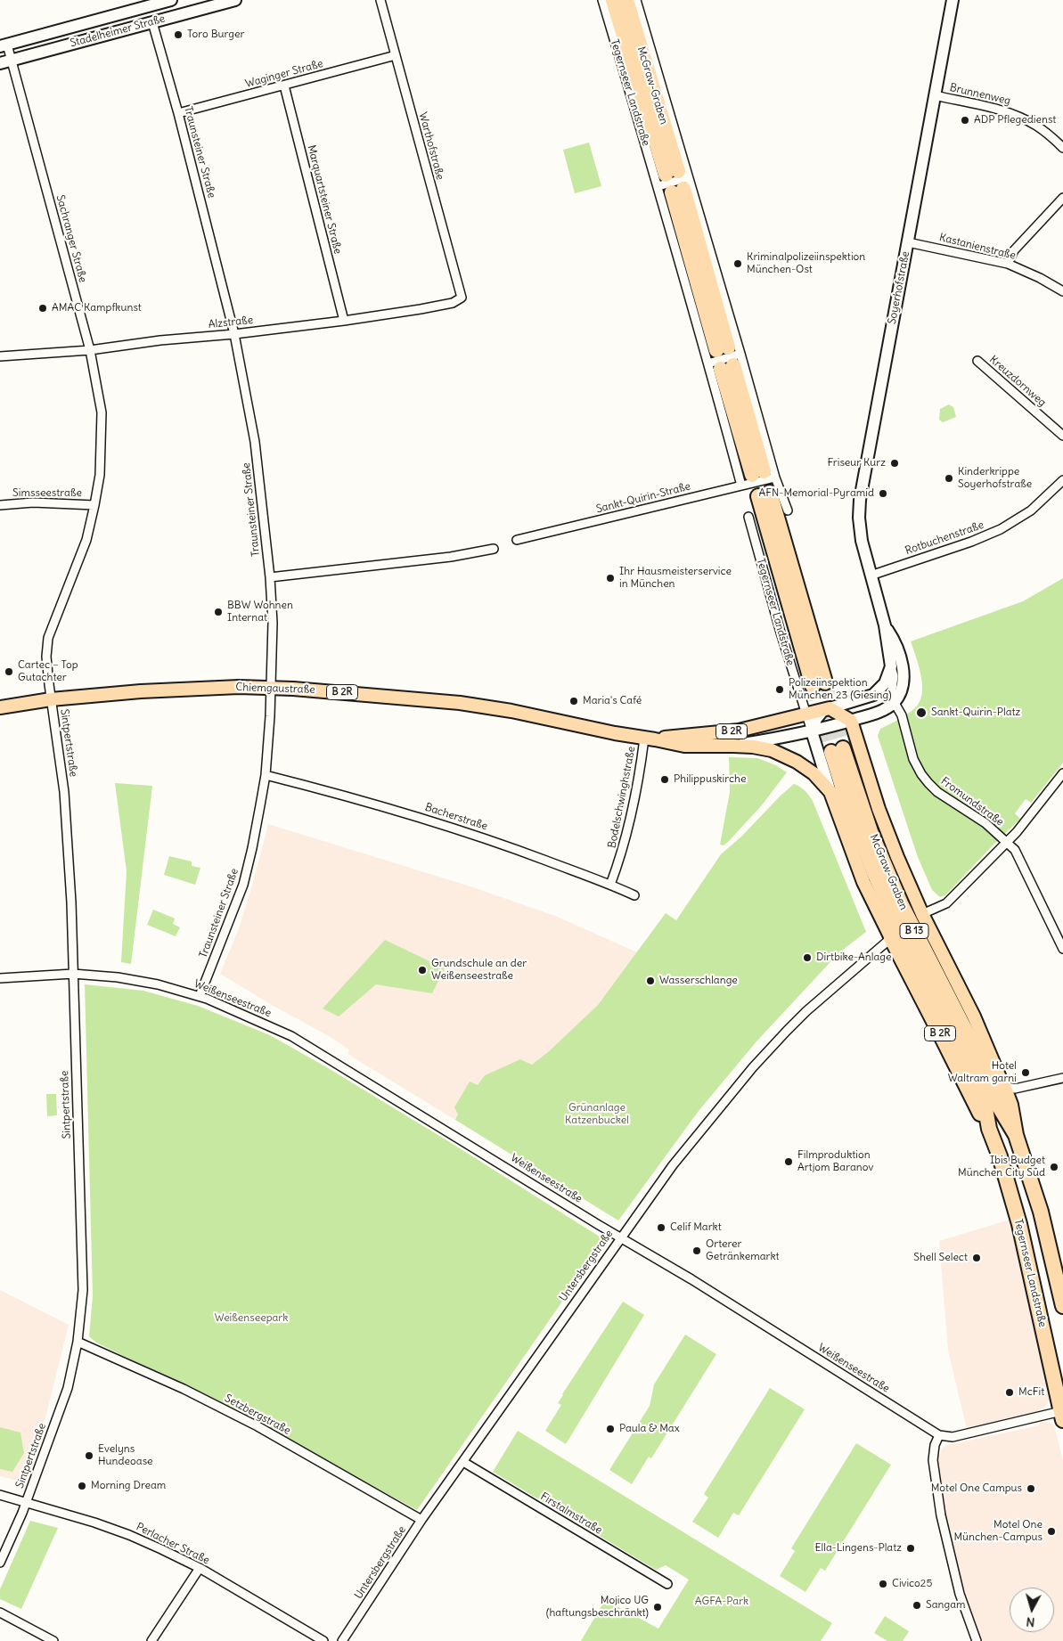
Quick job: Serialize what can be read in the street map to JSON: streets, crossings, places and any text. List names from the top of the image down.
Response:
{
  "streets": {
    "highway": [
      "McGraw-Graben",
      "Tegernseer Landstraße",
      "B 2R",
      "B 13"
    ],
    "main road": ["Stadelheimer Straße", "Soyerhofstraße", "Chiemgaustraße"],
    "street": [
      "Waginger Straße",
      "Brunnenweg",
      "Warthofstraße",
      "Traunsteiner Straße",
      "Marquartsteiner Straße",
      "Sachranger Straße",
      "Kastanienstraße",
      "Alzstraße",
      "Kreuzdornweg",
      "Simsseestraße",
      "Sankt-Quirin-Straße",
      "Rotbuchenstraße",
      "Sintpertstraße",
      "Bodelschwinghstraße",
      "Fromundstraße",
      "Bacherstraße",
      "Weißenseestraße",
      "Untersbergstraße",
      "Setzbergstraße",
      "Firstalmstraße",
      "Perlacher Straße"
    ]
  },
  "crossings": [
    ["Stadelheimer Straße", "Traunsteiner Straße"],
    ["Stadelheimer Straße", "Sachranger Straße"],
    ["Waginger Straße", "Warthofstraße"],
    ["Waginger Straße", "Traunsteiner Straße"],
    ["Waginger Straße", "Marquartsteiner Straße"],
    ["McGraw-Graben", "Tegernseer Landstraße"],
    ["McGraw-Graben", "Sankt-Quirin-Straße"],
    ["McGraw-Graben", "B 2R"],
    ["Tegernseer Landstraße", "Sankt-Quirin-Straße"],
    ["Tegernseer Landstraße", "Chiemgaustraße"],
    ["Tegernseer Landstraße", "B 2R"],
    ["Brunnenweg", "Soyerhofstraße"],
    ["Warthofstraße", "Alzstraße"],
    ["Traunsteiner Straße", "Alzstraße"],
    ["Traunsteiner Straße", "Chiemgaustraße"],
    ["Traunsteiner Straße", "Bacherstraße"],
    ["Traunsteiner Straße", "Weißenseestraße"],
    ["Marquartsteiner Straße", "Alzstraße"],
    ["Sachranger Straße", "Alzstraße"],
    ["Sachranger Straße", "Simsseestraße"],
    ["Sachranger Straße", "Chiemgaustraße"],
    ["Sachranger Straße", "Sintpertstraße"],
    ["Kastanienstraße", "Soyerhofstraße"],
    ["Soyerhofstraße", "Rotbuchenstraße"],
    ["Chiemgaustraße", "B 2R"],
    ["Chiemgaustraße", "Sintpertstraße"],
    ["Chiemgaustraße", "Bodelschwinghstraße"],
    ["B 2R", "Untersbergstraße"],
    ["Sintpertstraße", "Weißenseestraße"],
    ["Sintpertstraße", "Setzbergstraße"],
    ["Sintpertstraße", "Perlacher Straße"],
    ["Bodelschwinghstraße", "Bacherstraße"],
    ["Weißenseestraße", "Untersbergstraße"],
    ["Untersbergstraße", "Setzbergstraße"],
    ["Untersbergstraße", "Firstalmstraße"]
  ],
  "parks": ["Grünanlage Katzenbuckel", "Weißenseepark", "AGFA-Park"],
  "places": [
    "Toro Burger",
    "ADP Pflegedienst",
    "Kriminalpolizeiinspektion München-Ost",
    "AMAC Kampfkunst",
    "Friseur Kurz",
    "Kinderkrippe Soyerhofstraße",
    "AFN-Memorial-Pyramid",
    "Ihr Hausmeisterservice in München",
    "BBW Wohnen Internat",
    "Cartec – Top Gutachter",
    "Polizeiinspektion München 23 (Giesing)",
    "Maria's Café",
    "Sankt-Quirin-Platz",
    "Philippuskirche",
    "Dirtbike-Anlage",
    "Grundschule an der Weißenseestraße",
    "Wasserschlange",
    "Hotel Waltram garni",
    "Filmproduktion Artjom Baranov",
    "Ibis Budget München City Süd",
    "Celif Markt",
    "Orterer Getränkemarkt",
    "Shell Select",
    "McFit",
    "Paula & Max",
    "Evelyns Hundeoase",
    "Morning Dream",
    "Motel One Campus",
    "Motel One München-Campus",
    "Ella-Lingens-Platz",
    "Civico25",
    "Sangam",
    "Mojico UG (haftungsbeschränkt)"
  ],
  "north": "bottom"
}
